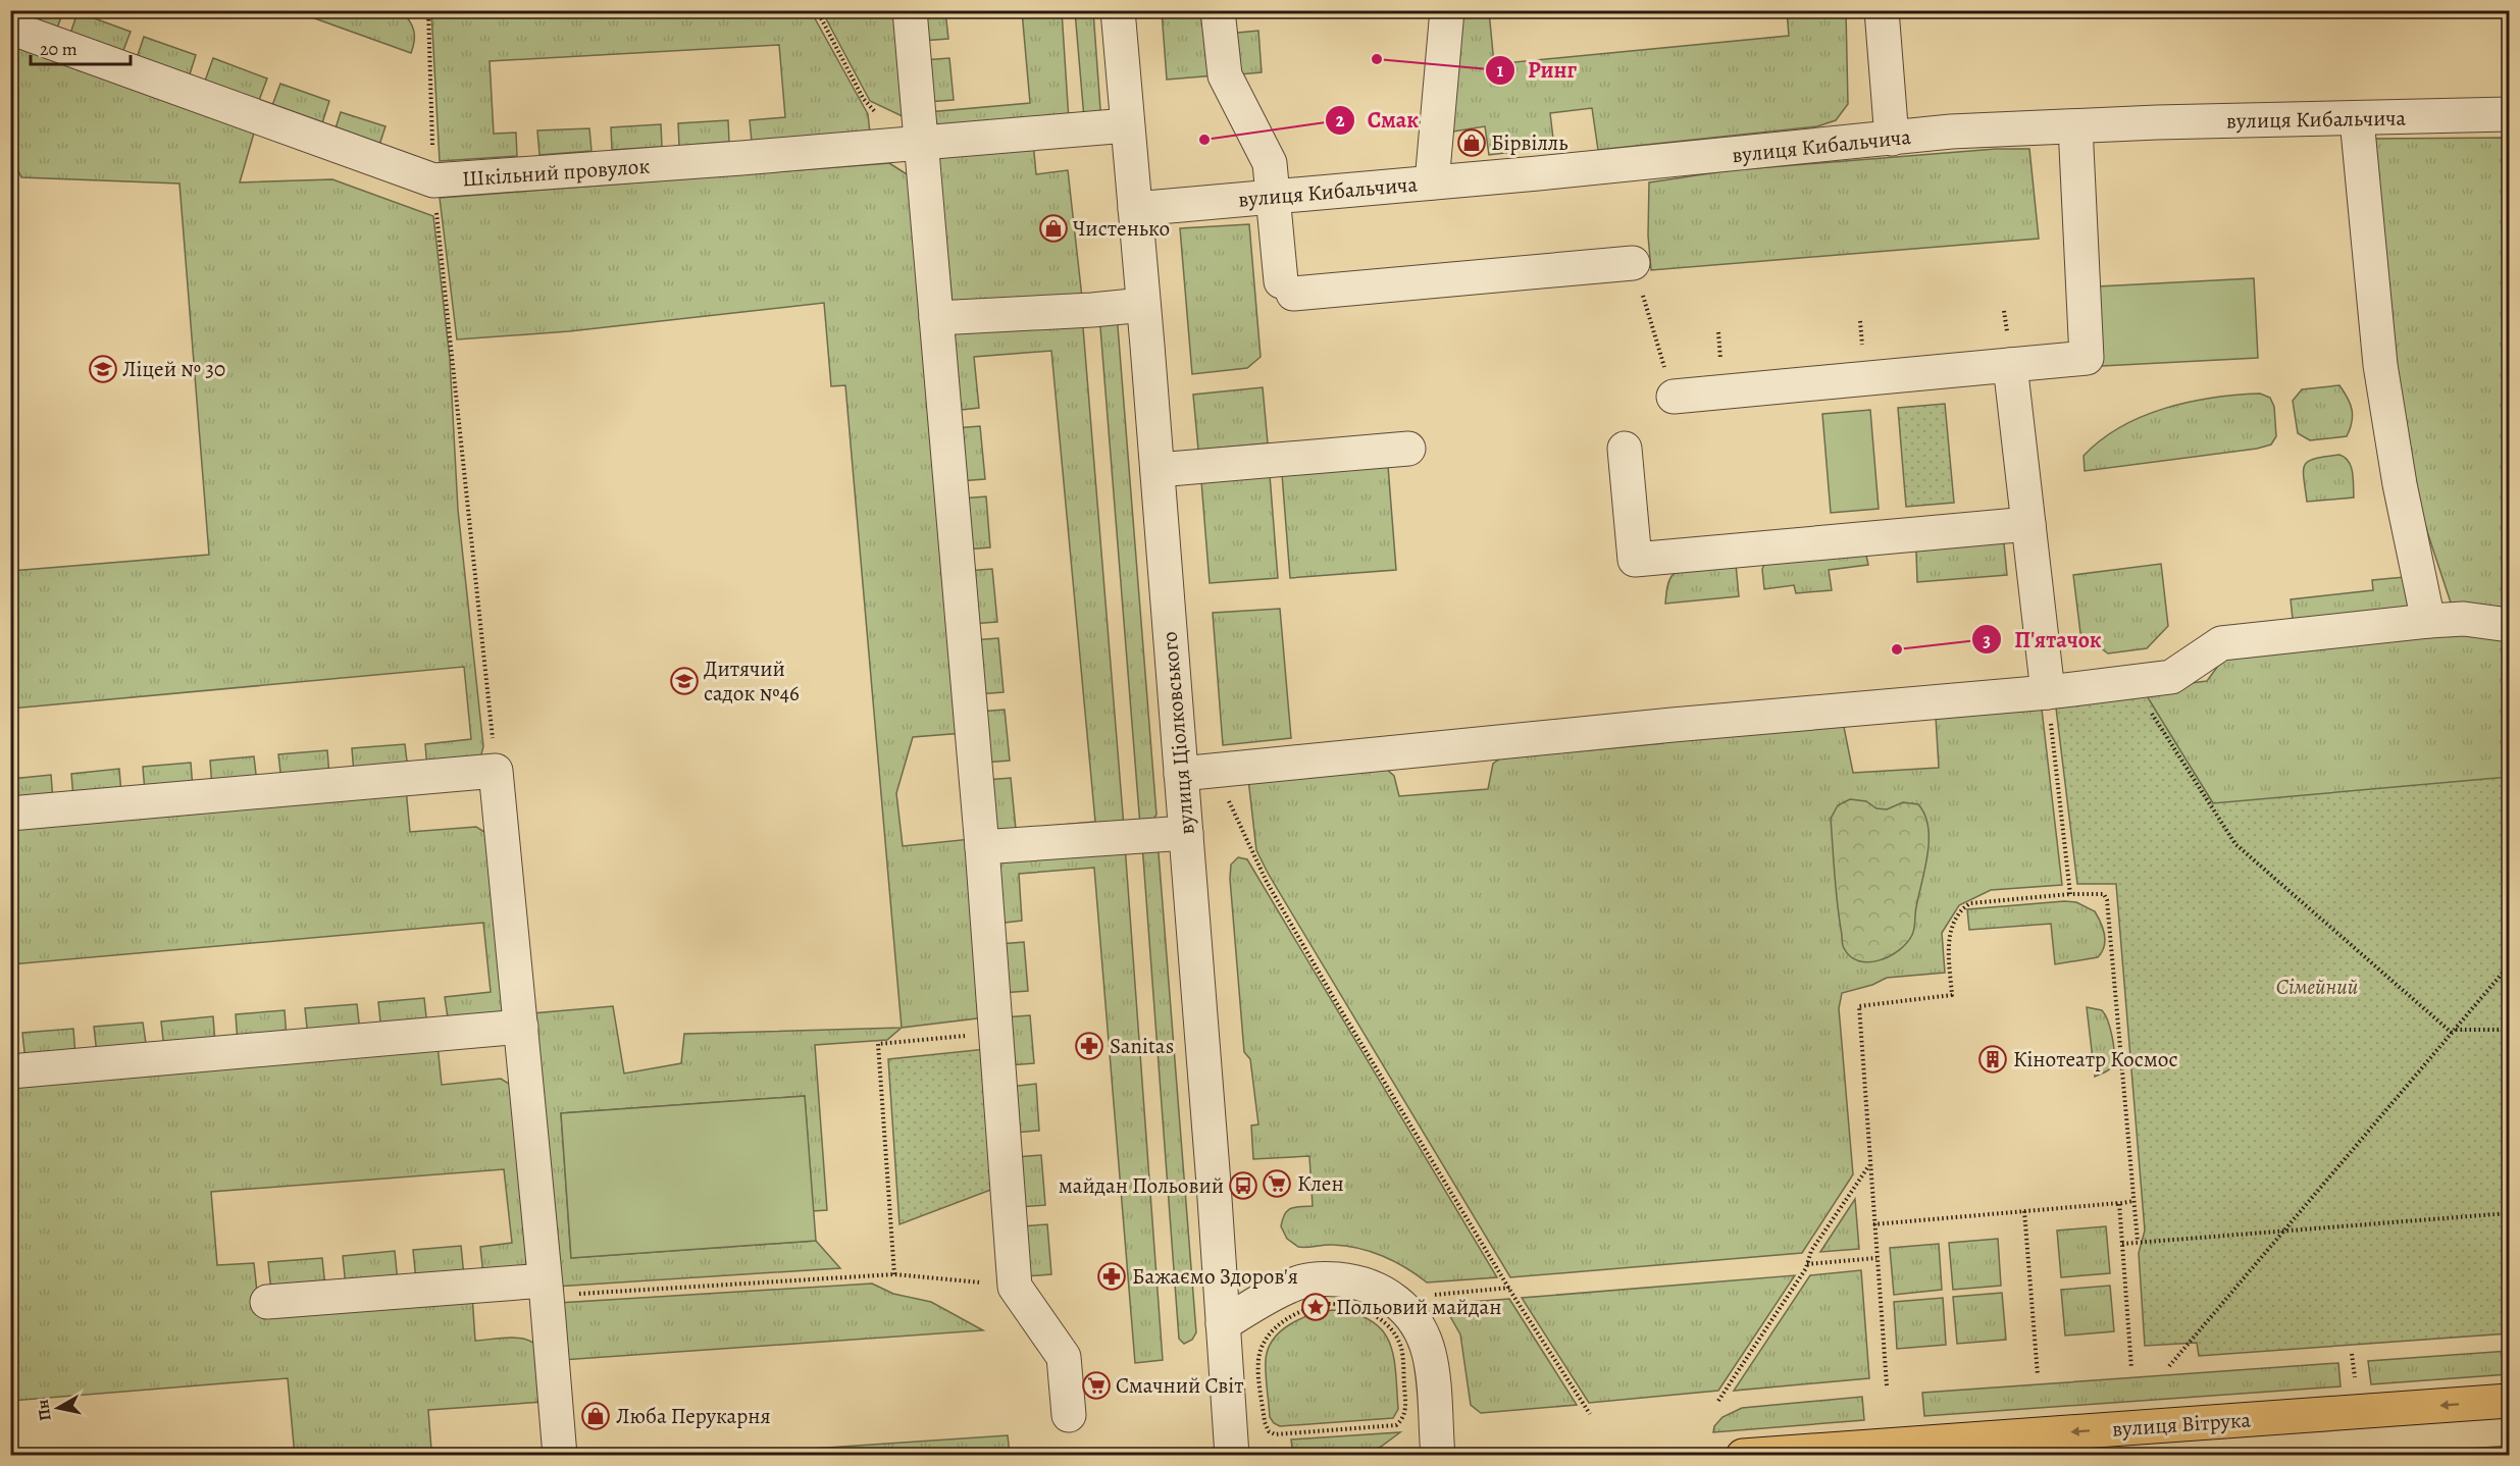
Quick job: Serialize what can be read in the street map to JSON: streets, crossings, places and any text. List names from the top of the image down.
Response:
{
  "streets": {
    "main road": ["вулиця Вітрука"],
    "street": ["вулиця Кибальчича", "Шкільний провулок", "вулиця Ціолковського"]
  },
  "crossings": [
    ["вулиця Кибальчича", "вулиця Ціолковського"],
    ["Шкільний провулок", "вулиця Ціолковського"]
  ],
  "parks": ["Сімейний"],
  "places": {
    "other": ["Ринг", "Смак", "П'ятачок"],
    "shop": ["Бірвілль", "Чистенько", "Люба Перукарня"],
    "school or university": ["Ліцей № 30", "Дитячий садок №46"],
    "pharmacy": ["Sanitas", "Бажаємо Здоров'я"],
    "building": ["Кінотеатр Космос"],
    "supermarket": ["Клен", "Смачний Світ"],
    "bus stop": ["майдан Польовий"],
    "place": ["Польовий майдан"]
  },
  "scale_bar": "20 m",
  "north": "left"
}
